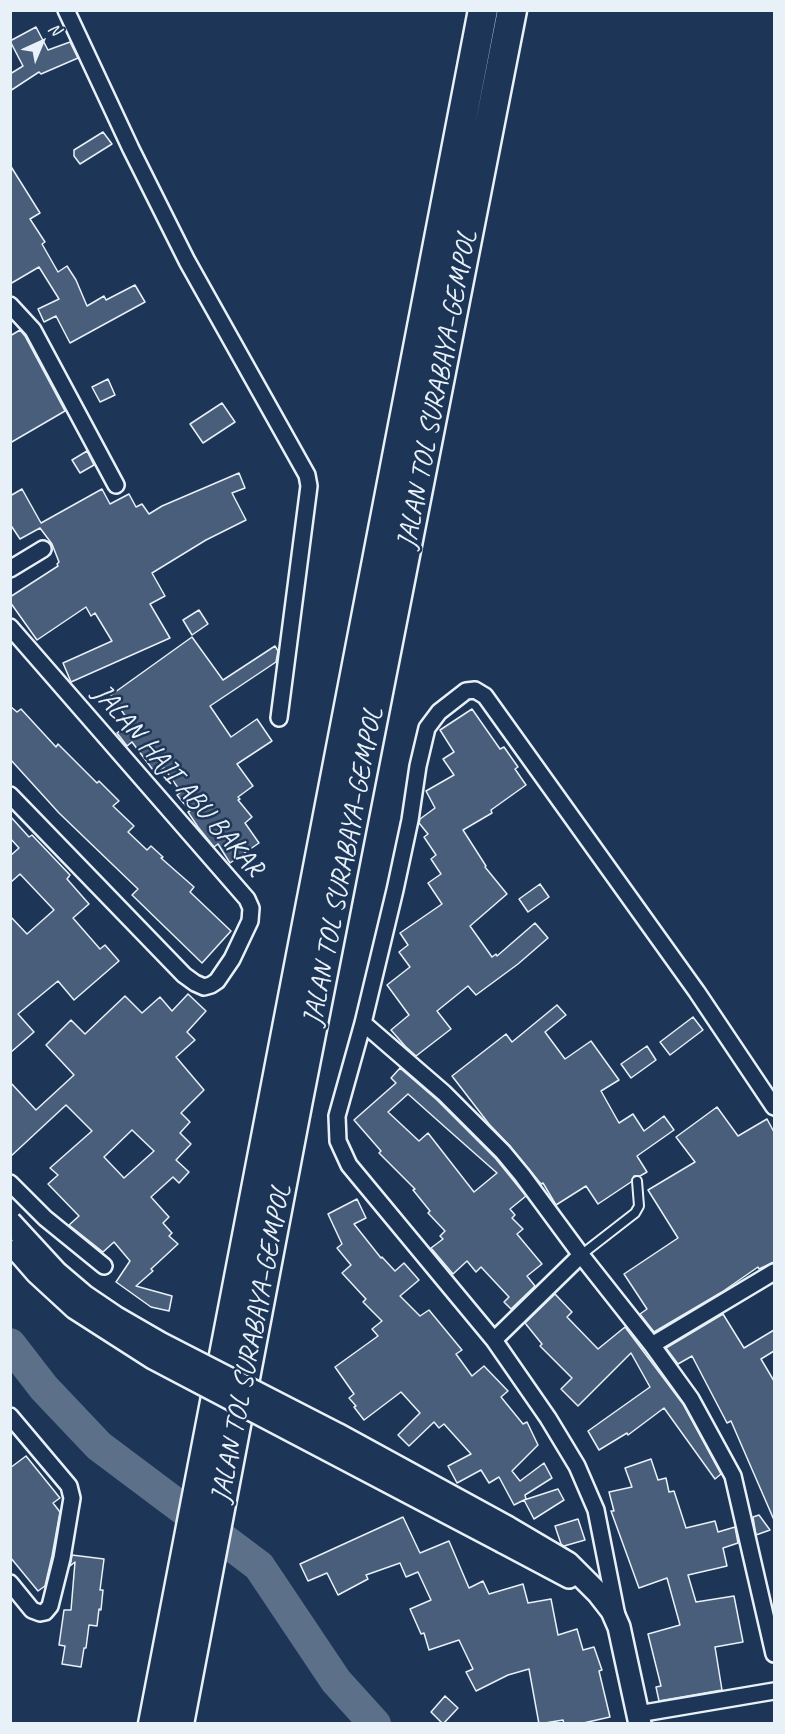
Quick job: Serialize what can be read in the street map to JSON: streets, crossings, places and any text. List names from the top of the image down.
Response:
{
  "streets": {
    "highway": ["JALAN TOL SURABAYA–GEMPOL"],
    "street": ["JALAN HAJI ABU BAKAR"]
  },
  "north": "top right"
}
